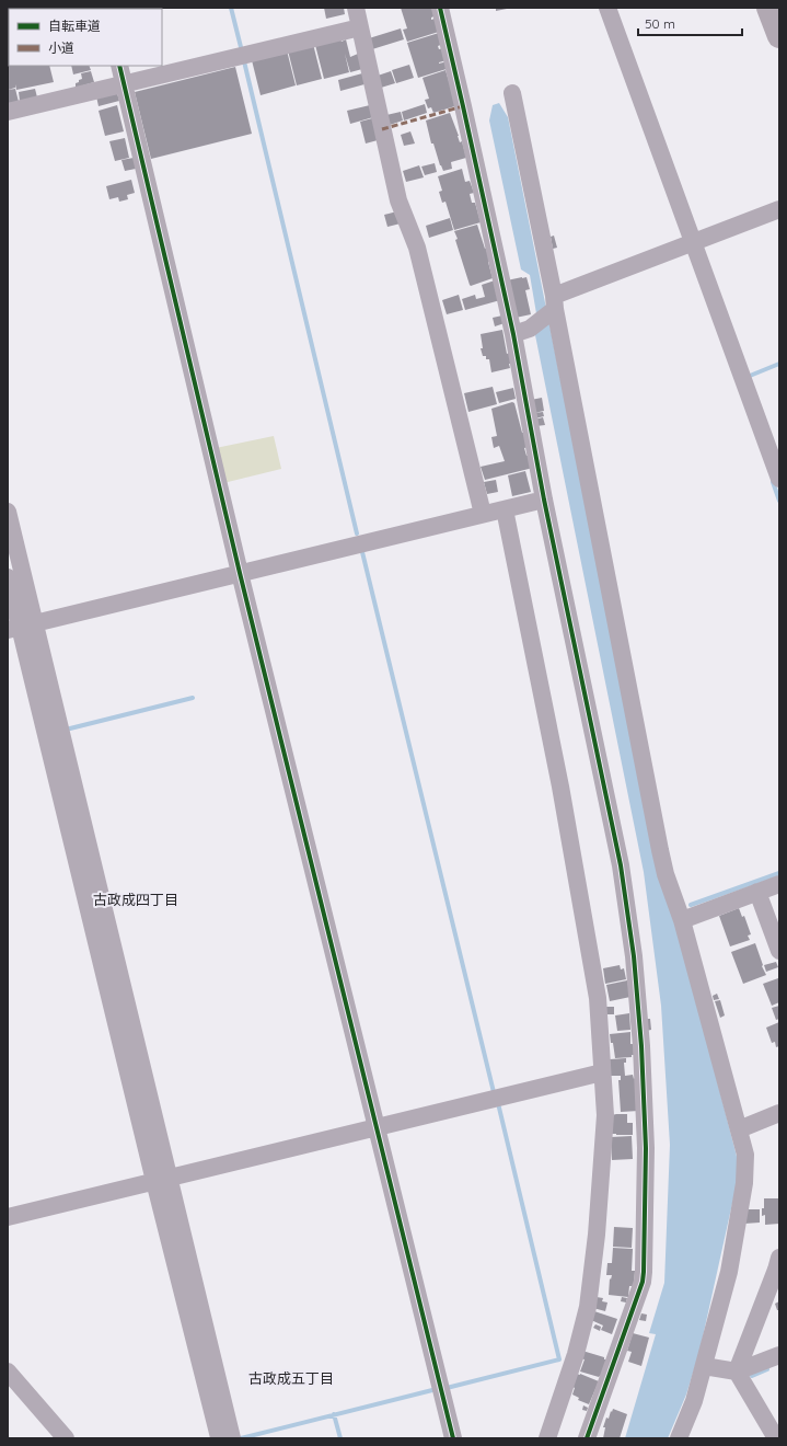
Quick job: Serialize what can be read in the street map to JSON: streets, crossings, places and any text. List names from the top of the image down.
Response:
{
  "districts": ["古政成四丁目", "古政成五丁目"],
  "legend": ["自転車道", "小道"],
  "scale_bar": "50 m"
}
